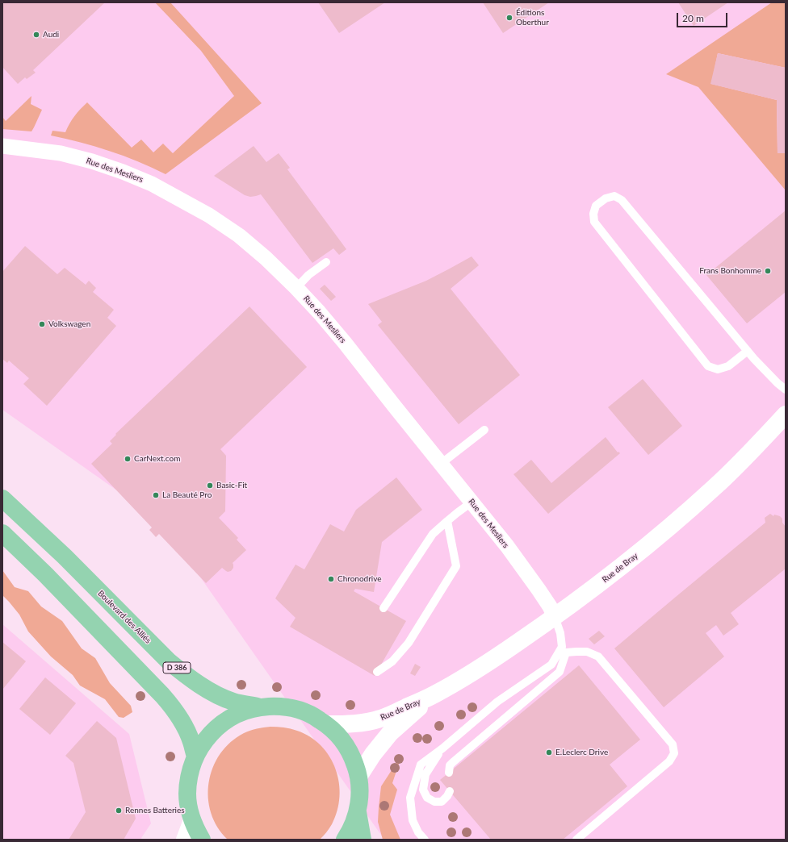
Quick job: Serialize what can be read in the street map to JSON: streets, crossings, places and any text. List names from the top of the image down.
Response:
{
  "streets": {
    "main road": ["Boulevard des Alliés", "D 386"],
    "street": ["Rue des Mesliers", "Rue de Bray"]
  },
  "crossings": [
    ["Rue des Mesliers", "Rue de Bray"]
  ],
  "places": [
    "Éditions Oberthur",
    "Audi",
    "Frans Bonhomme",
    "Volkswagen",
    "CarNext.com",
    "Basic-Fit",
    "La Beauté Pro",
    "Chronodrive",
    "E.Leclerc Drive",
    "Rennes Batteries"
  ],
  "scale_bar": "20 m"
}
